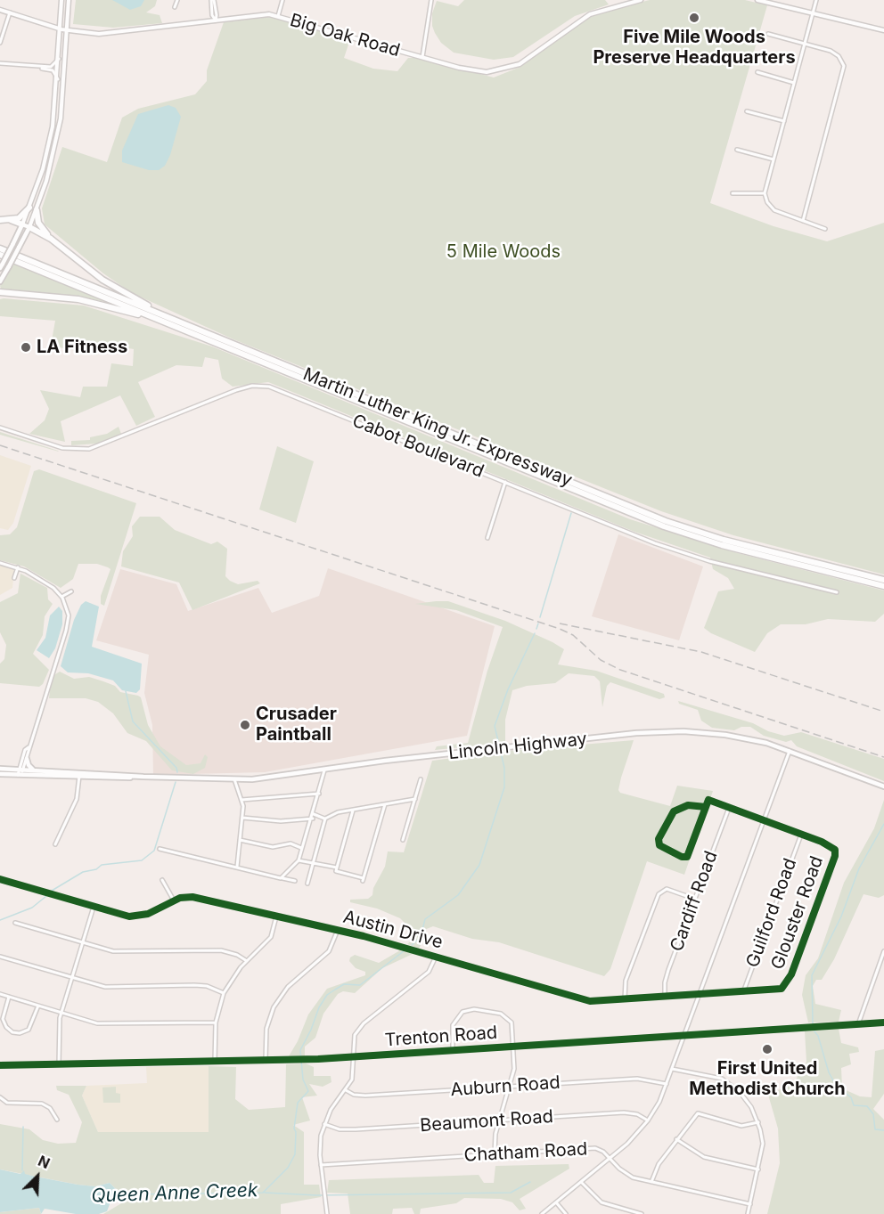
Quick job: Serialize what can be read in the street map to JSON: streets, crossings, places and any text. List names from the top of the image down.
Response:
{
  "streets": {
    "highway": ["Martin Luther King Jr. Expressway"],
    "main road": ["Big Oak Road", "Lincoln Highway", "Trenton Road"],
    "street": [
      "Cabot Boulevard",
      "Cardiff Road",
      "Guilford Road",
      "Glouster Road",
      "Austin Drive",
      "Auburn Road",
      "Beaumont Road",
      "Chatham Road"
    ]
  },
  "crossings": [
    ["Cardiff Road", "Austin Drive"],
    ["Guilford Road", "Glouster Road"],
    ["Guilford Road", "Austin Drive"],
    ["Glouster Road", "Austin Drive"]
  ],
  "water": ["Queen Anne Creek"],
  "parks": ["5 Mile Woods"],
  "places": [
    "Five Mile Woods Preserve Headquarters",
    "LA Fitness",
    "Crusader Paintball",
    "First United Methodist Church"
  ],
  "north": "top right"
}
